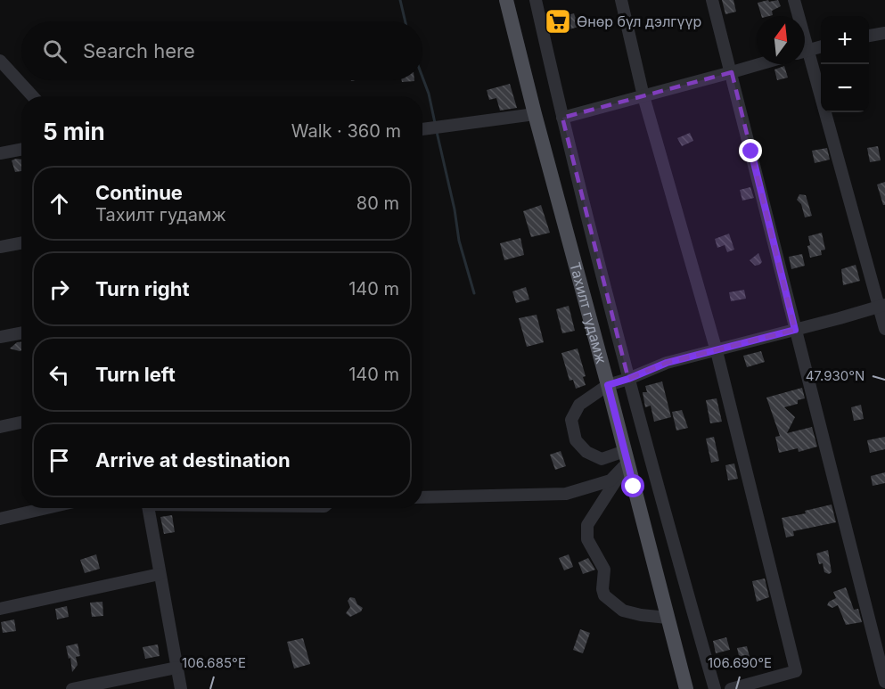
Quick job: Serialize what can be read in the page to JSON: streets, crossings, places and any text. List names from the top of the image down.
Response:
{
  "streets": {
    "main road": ["Тахилт гудамж"]
  },
  "places": {
    "supermarket": ["Өнөр бүл дэлгүүр"]
  },
  "north": "top",
  "page": {
    "map_buttons": ["+", "−"],
    "search": "Search here",
    "heading": ["5 min", "Walk · 360 m"],
    "list": [
      ["Continue", "Тахилт гудамж", "80 m"],
      ["Turn right", "140 m"],
      ["Turn left", "140 m"],
      "Arrive at destination"
    ]
  },
  "coordinates": ["47.930°N", "106.685°E", "106.690°E"]
}
